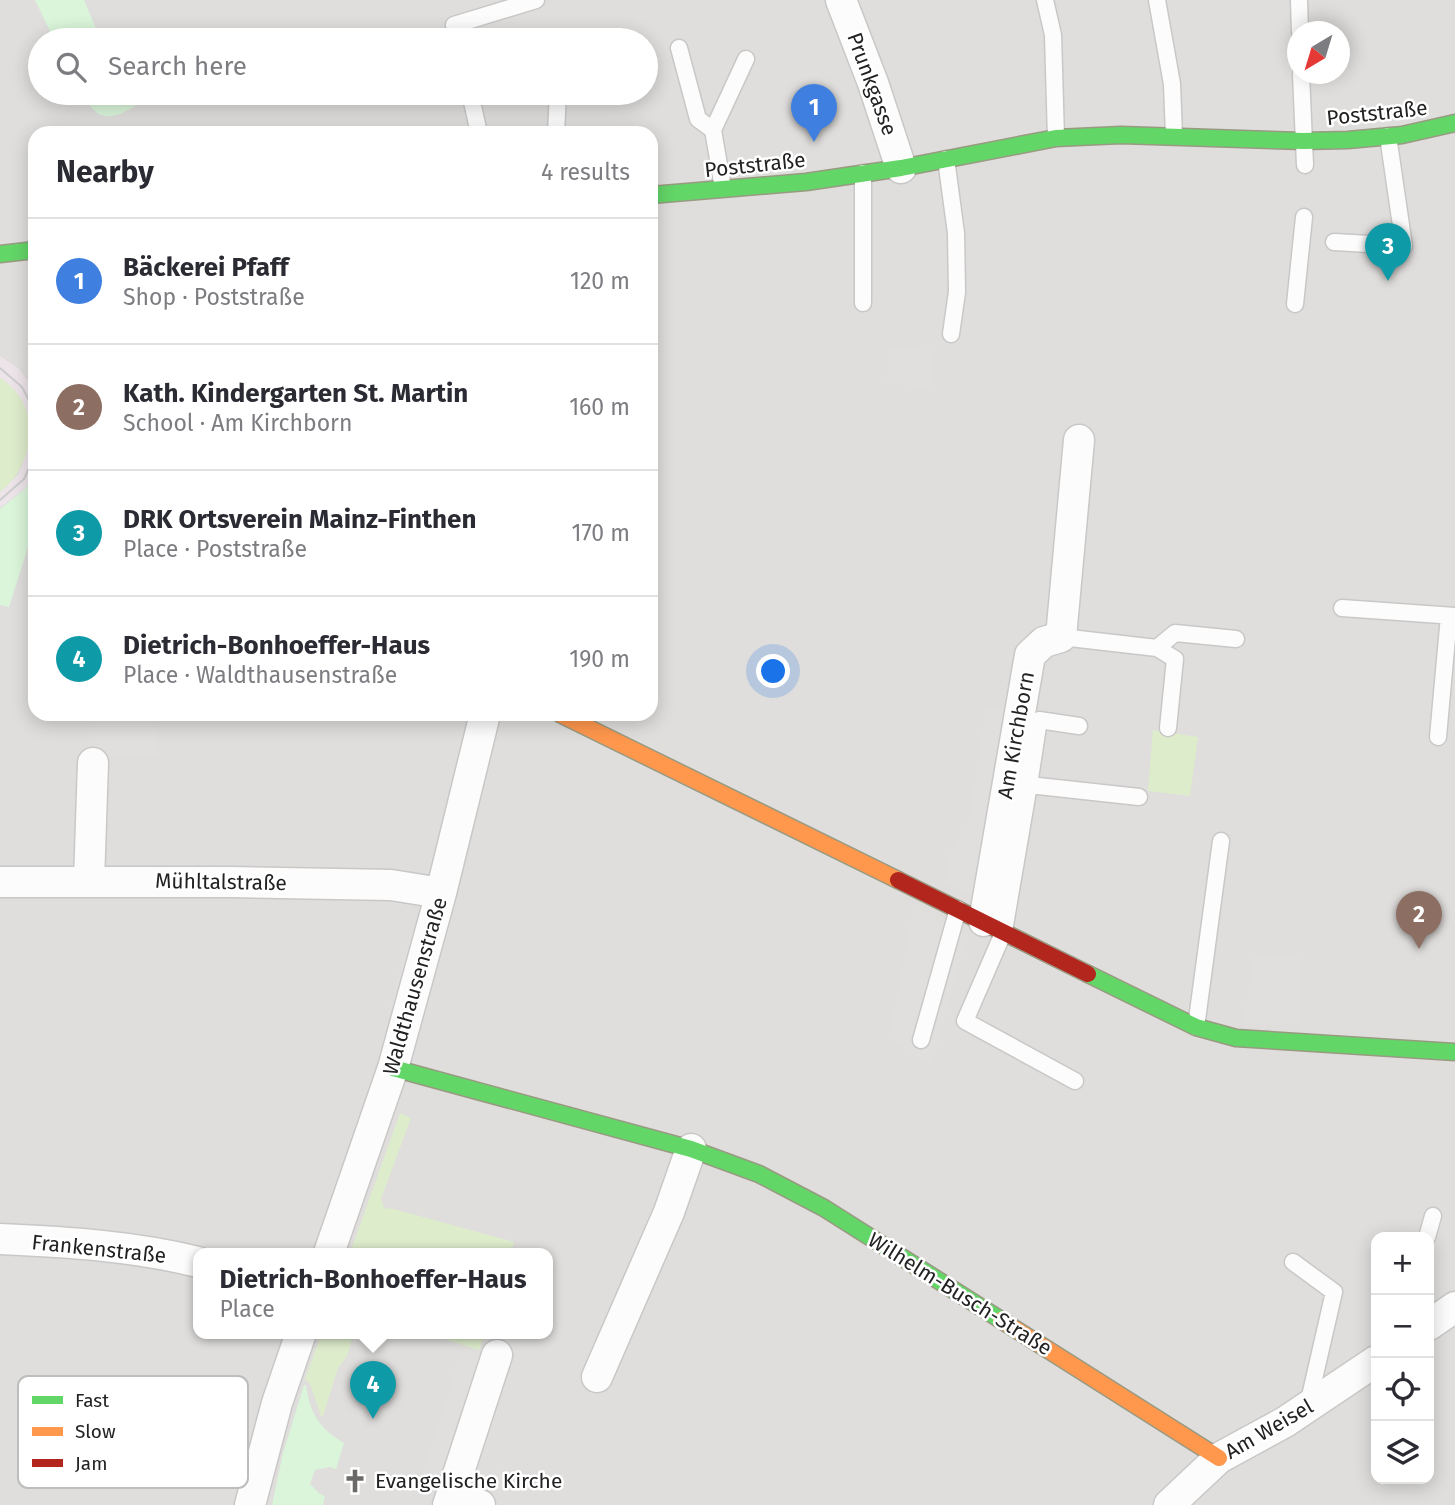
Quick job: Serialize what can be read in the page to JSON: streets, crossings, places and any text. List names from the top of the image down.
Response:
{
  "streets": {
    "street": [
      "Prunkgasse",
      "Poststraße",
      "Am Kirchborn",
      "Mühltalstraße",
      "Waldthausenstraße",
      "Frankenstraße",
      "Wilhelm-Busch-Straße",
      "Am Weisel"
    ]
  },
  "crossings": [
    ["Prunkgasse", "Poststraße"],
    ["Mühltalstraße", "Waldthausenstraße"],
    ["Waldthausenstraße", "Wilhelm-Busch-Straße"],
    ["Wilhelm-Busch-Straße", "Am Weisel"]
  ],
  "places": {
    "church": ["Evangelische Kirche"]
  },
  "legend": ["Fast", "Slow", "Jam"],
  "north": "bottom left",
  "page": {
    "search": "Search here",
    "pins": [
      "1",
      "3",
      "2",
      "4"
    ],
    "heading": ["Nearby", "4 results"],
    "list": [
      {
        "mark": "1",
        "name": "Bäckerei Pfaff",
        "note": "Shop · Poststraße",
        "value": "120 m"
      },
      {
        "mark": "2",
        "name": "Kath. Kindergarten St. Martin",
        "note": "School · Am Kirchborn",
        "value": "160 m"
      },
      {
        "mark": "3",
        "name": "DRK Ortsverein Mainz-Finthen",
        "note": "Place · Poststraße",
        "value": "170 m"
      },
      {
        "mark": "4",
        "name": "Dietrich-Bonhoeffer-Haus",
        "note": "Place · Waldthausenstraße",
        "value": "190 m"
      }
    ],
    "map_buttons": ["+", "−"],
    "popup": ["Dietrich-Bonhoeffer-Haus", "Place"]
  }
}
